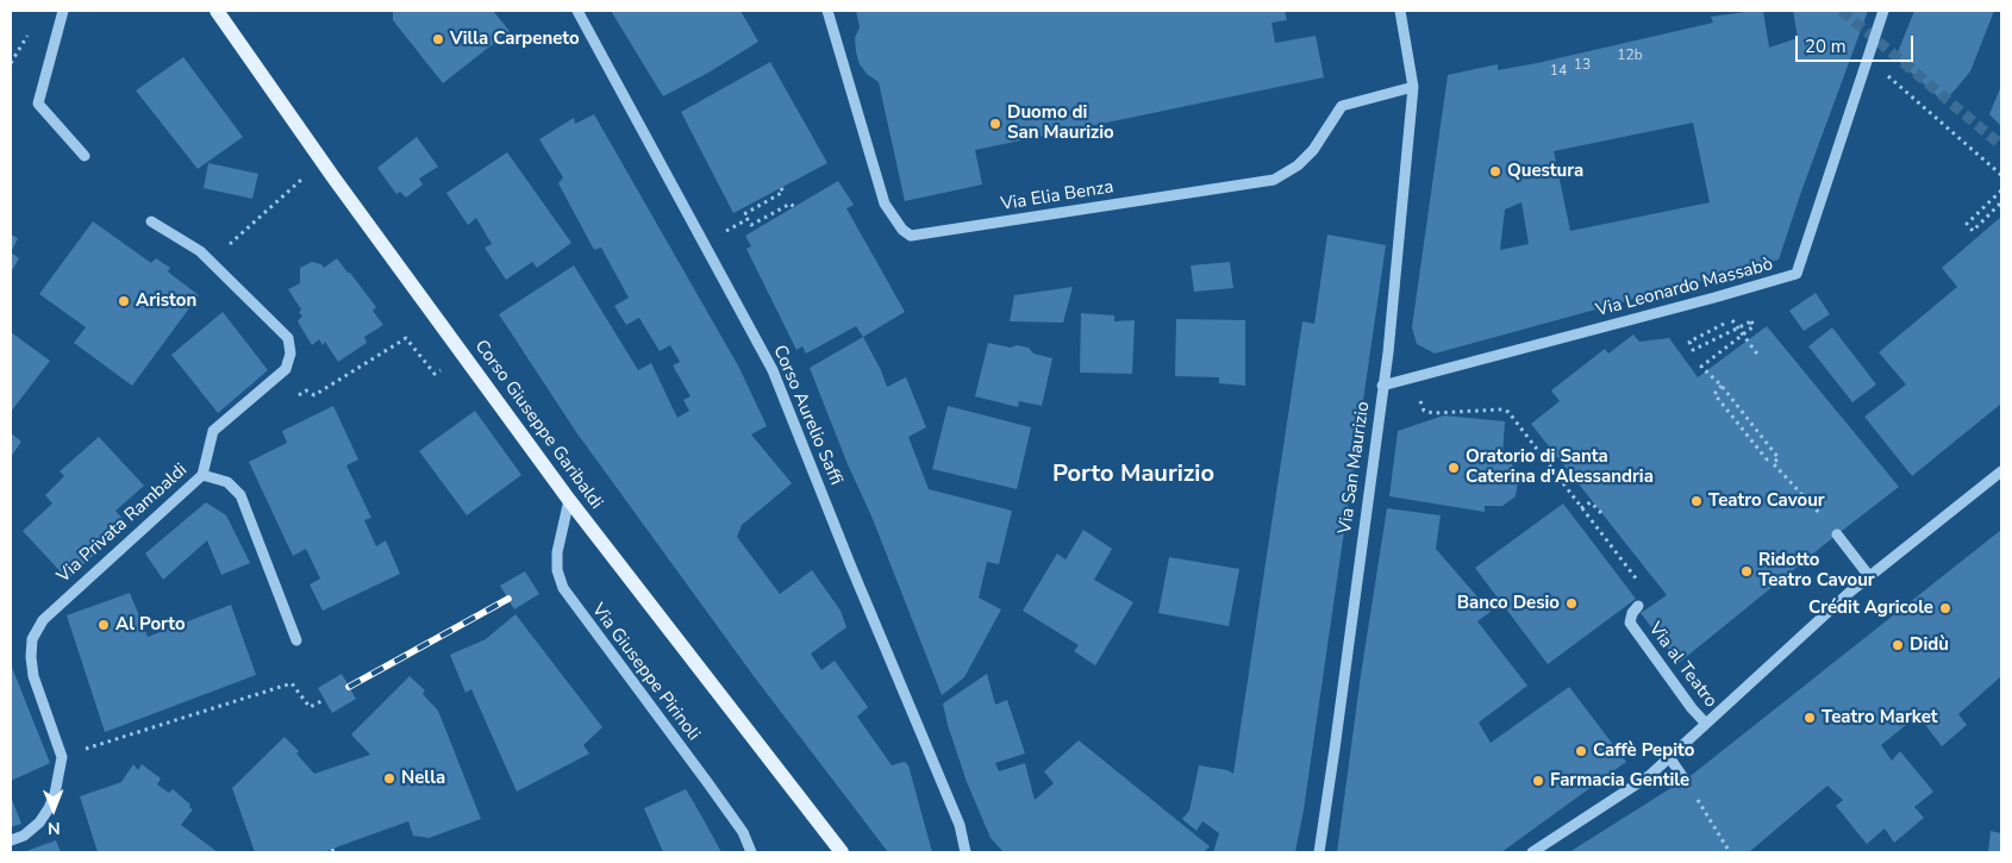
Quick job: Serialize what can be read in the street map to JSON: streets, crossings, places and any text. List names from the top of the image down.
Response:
{
  "streets": {
    "main road": ["Corso Giuseppe Garibaldi"],
    "street": [
      "Via Elia Benza",
      "Via Leonardo Massabò",
      "Corso Aurelio Saffi",
      "Via San Maurizio",
      "Via Privata Rambaldi",
      "Via al Teatro",
      "Via Giuseppe Pirinoli"
    ]
  },
  "crossings": [
    ["Via Elia Benza", "Via San Maurizio"],
    ["Via Leonardo Massabò", "Via San Maurizio"],
    ["Corso Giuseppe Garibaldi", "Via Giuseppe Pirinoli"]
  ],
  "districts": ["Porto Maurizio"],
  "places": [
    "Villa Carpeneto",
    "Duomo di San Maurizio",
    "Questura",
    "Ariston",
    "Oratorio di Santa Caterina d'Alessandria",
    "Teatro Cavour",
    "Ridotto Teatro Cavour",
    "Banco Desio",
    "Crédit Agricole",
    "Al Porto",
    "Didù",
    "Teatro Market",
    "Caffè Pepito",
    "Nella",
    "Farmacia Gentile"
  ],
  "house_numbers": ["12b", "13", "14"],
  "scale_bar": "20 m",
  "north": "bottom"
}
